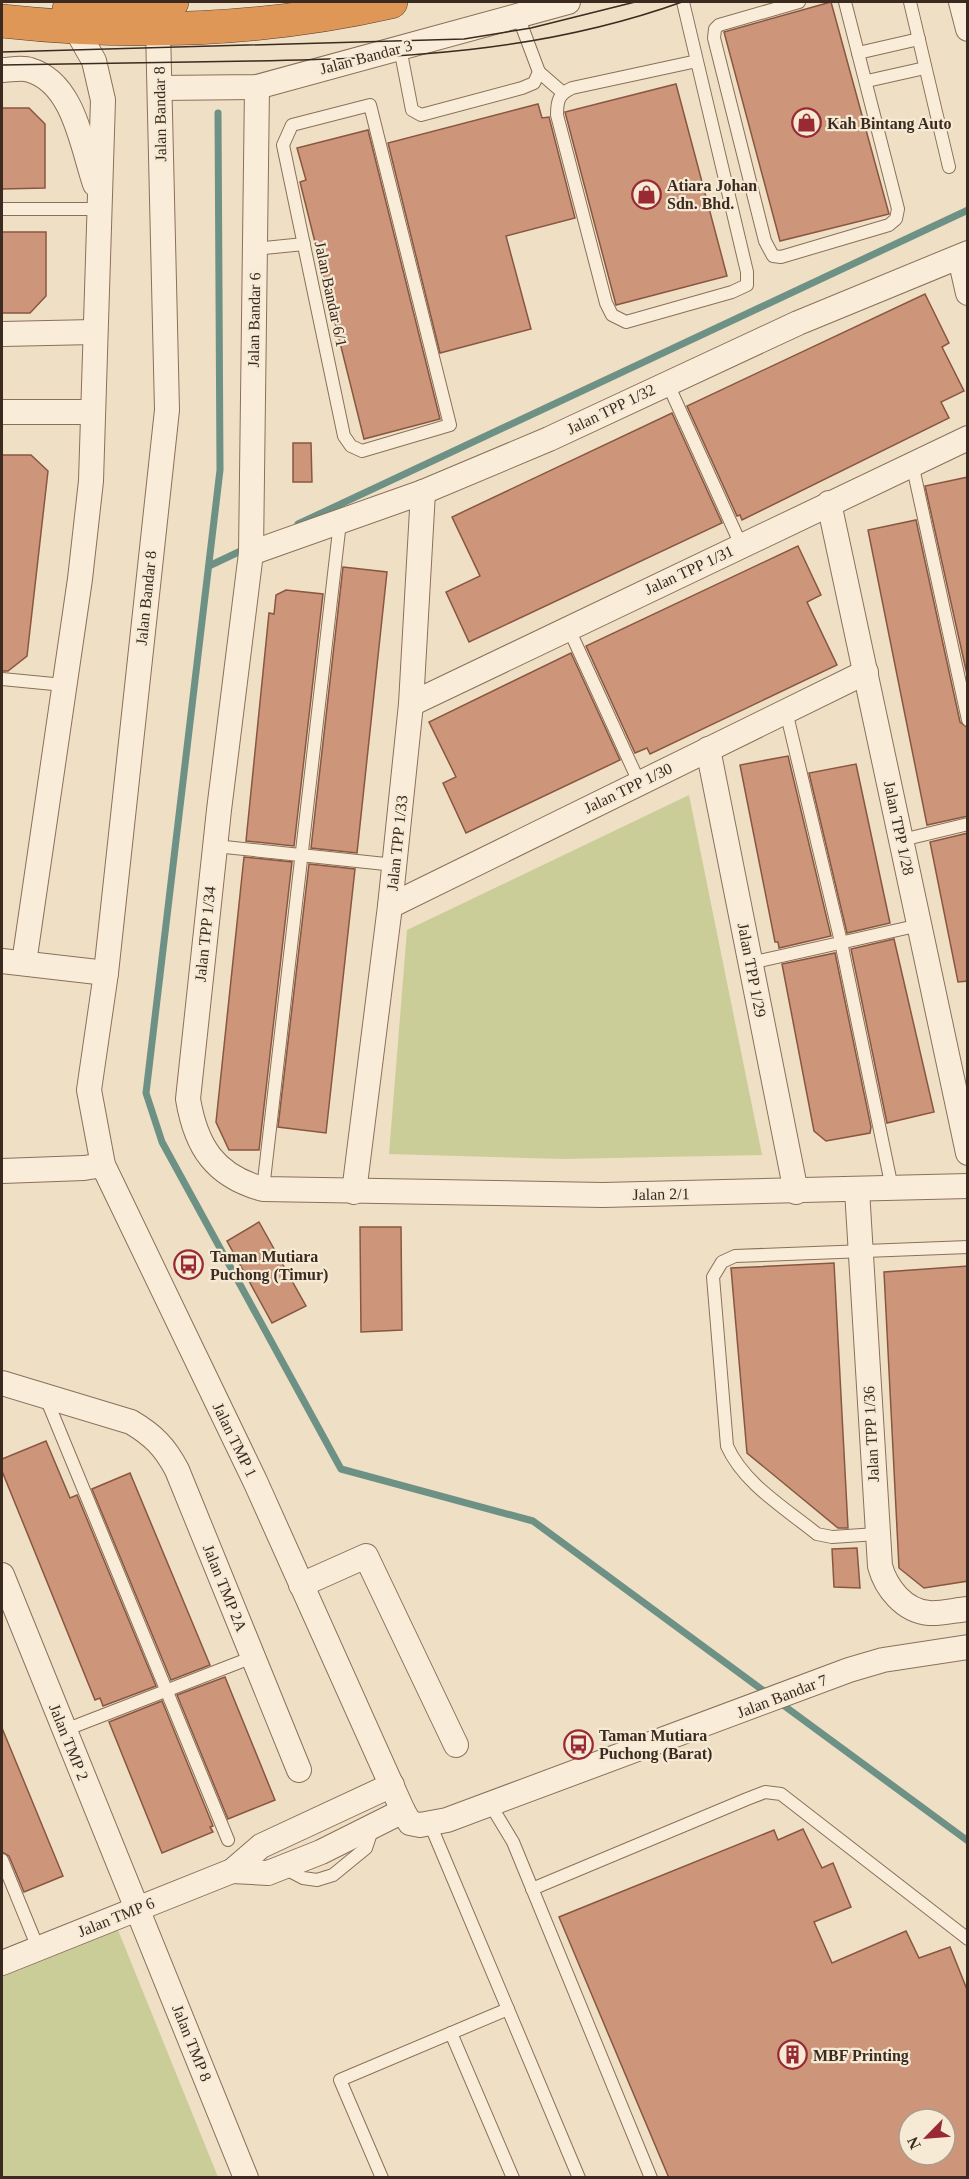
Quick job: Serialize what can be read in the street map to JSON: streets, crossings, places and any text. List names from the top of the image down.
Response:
{
  "streets": {
    "street": [
      "Jalan Bandar 3",
      "Jalan Bandar 8",
      "Jalan Bandar 6",
      "Jalan TPP 1/32",
      "Jalan TPP 1/31",
      "Jalan TPP 1/30",
      "Jalan TPP 1/28",
      "Jalan TPP 1/33",
      "Jalan TPP 1/34",
      "Jalan TPP 1/29",
      "Jalan 2/1",
      "Jalan TPP 1/36",
      "Jalan TMP 1",
      "Jalan TMP 2A",
      "Jalan Bandar 7",
      "Jalan TMP 2",
      "Jalan TMP 6",
      "Jalan TMP 8"
    ],
    "lane": ["Jalan Bandar 6/1"]
  },
  "crossings": [
    ["Jalan Bandar 3", "Jalan Bandar 8"],
    ["Jalan Bandar 3", "Jalan Bandar 6"],
    ["Jalan Bandar 8", "Jalan TMP 1"],
    ["Jalan Bandar 6", "Jalan TPP 1/32"],
    ["Jalan Bandar 6", "Jalan TPP 1/34"],
    ["Jalan TPP 1/32", "Jalan TPP 1/33"],
    ["Jalan TPP 1/32", "Jalan TPP 1/34"],
    ["Jalan TPP 1/31", "Jalan TPP 1/28"],
    ["Jalan TPP 1/31", "Jalan TPP 1/33"],
    ["Jalan TPP 1/30", "Jalan TPP 1/28"],
    ["Jalan TPP 1/30", "Jalan TPP 1/33"],
    ["Jalan TPP 1/30", "Jalan TPP 1/29"],
    ["Jalan TPP 1/33", "Jalan TPP 1/34"],
    ["Jalan TPP 1/33", "Jalan 2/1"],
    ["Jalan TPP 1/34", "Jalan 2/1"],
    ["Jalan TPP 1/29", "Jalan 2/1"],
    ["Jalan 2/1", "Jalan TPP 1/36"],
    ["Jalan TMP 1", "Jalan TMP 6"],
    ["Jalan TMP 2", "Jalan TMP 6"],
    ["Jalan TMP 2", "Jalan TMP 8"],
    ["Jalan TMP 6", "Jalan TMP 8"]
  ],
  "places": {
    "shop": ["Kah Bintang Auto", "Atiara Johan Sdn. Bhd."],
    "bus stop": ["Taman Mutiara Puchong (Timur)", "Taman Mutiara Puchong (Barat)"],
    "building": ["MBF Printing"]
  },
  "north": "bottom left"
}
